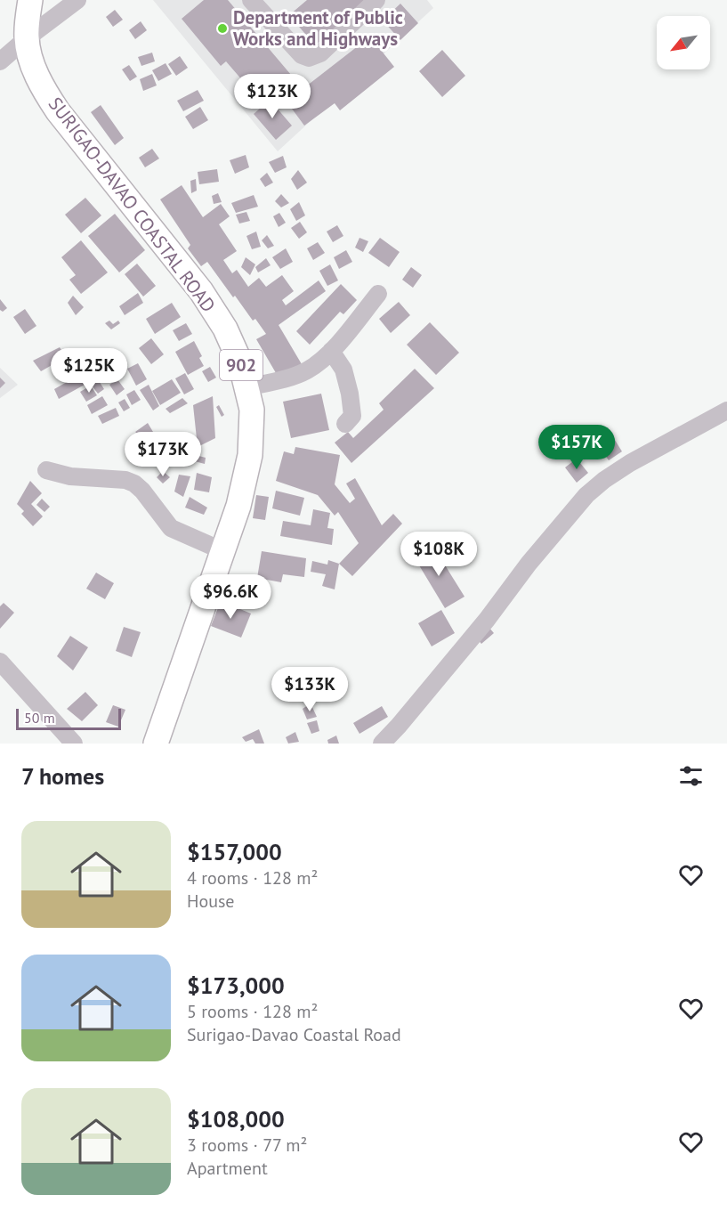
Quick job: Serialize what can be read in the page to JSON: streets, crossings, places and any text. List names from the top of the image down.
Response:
{
  "streets": {
    "highway": ["SURIGAO-DAVAO COASTAL ROAD", "902"]
  },
  "places": ["Department of Public Works and Highways"],
  "scale_bar": "50 m",
  "north": "bottom left",
  "page": {
    "price": [
      "$123K",
      "$125K",
      "$157K",
      "$173K",
      "$108K",
      "$96.6K",
      "$133K"
    ],
    "scale": "50 m",
    "heading": "7 homes",
    "list": [
      {
        "name": "$157,000",
        "note": "4 rooms · 128 m² · House"
      },
      {
        "name": "$173,000",
        "note": "5 rooms · 128 m² · Surigao-Davao Coastal Road"
      },
      {
        "name": "$108,000",
        "note": "3 rooms · 77 m² · Apartment"
      }
    ]
  }
}
